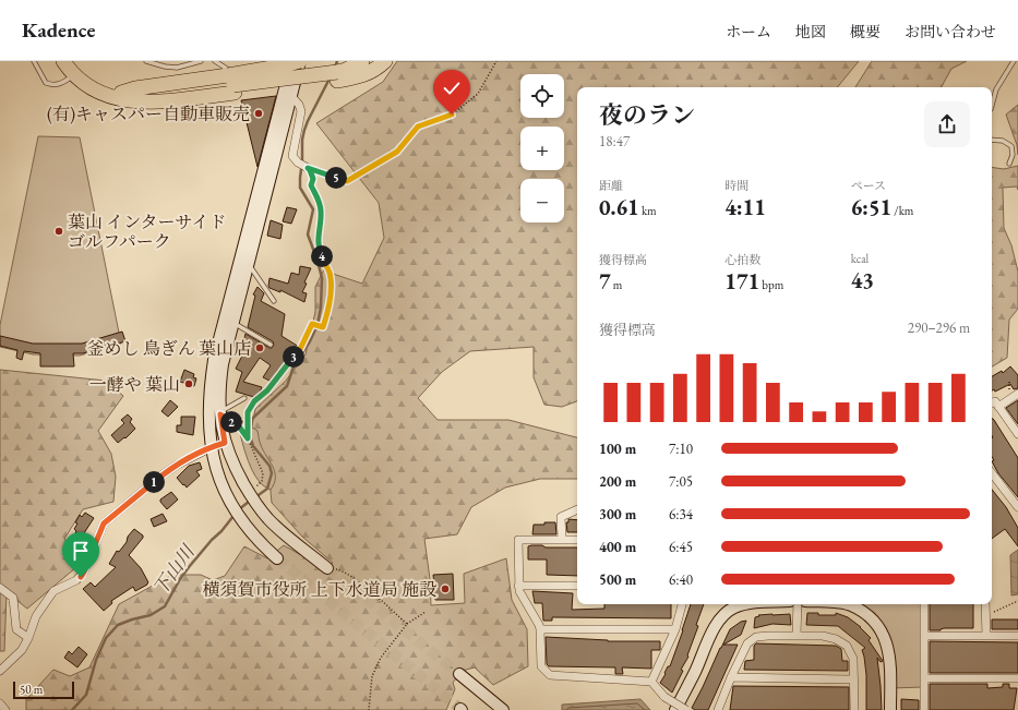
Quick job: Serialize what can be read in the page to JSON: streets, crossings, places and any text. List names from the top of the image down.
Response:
{
  "water": ["下山川"],
  "places": [
    "(有)キャスパー自動車販売",
    "葉山 インターサイド ゴルフパーク",
    "釜めし 鳥ぎん 葉山店",
    "一酵や 葉山",
    "横須賀市役所 上下水道局 施設"
  ],
  "scale_bar": "50 m",
  "page": {
    "header": "Kadence",
    "nav": [
      "ホーム",
      "地図",
      "概要",
      "お問い合わせ"
    ],
    "map_buttons": ["+", "−"],
    "heading": ["夜のラン", "18:47"],
    "stats": [
      ["距離", "0.61 km"],
      ["時間", "4:11"],
      ["ペース", "6:51 /km"],
      ["獲得標高", "7 m"],
      ["心拍数", "171 bpm"],
      ["kcal", "43"]
    ],
    "pins": [
      "5",
      "4",
      "3",
      "2",
      "1"
    ],
    "chart": ["獲得標高", "290–296 m"],
    "list": [
      {
        "name": "100 m",
        "note": "7:10"
      },
      {
        "name": "200 m",
        "note": "7:05"
      },
      {
        "name": "300 m",
        "note": "6:34"
      },
      {
        "name": "400 m",
        "note": "6:45"
      },
      {
        "name": "500 m",
        "note": "6:40"
      }
    ],
    "scale": "50 m"
  }
}
